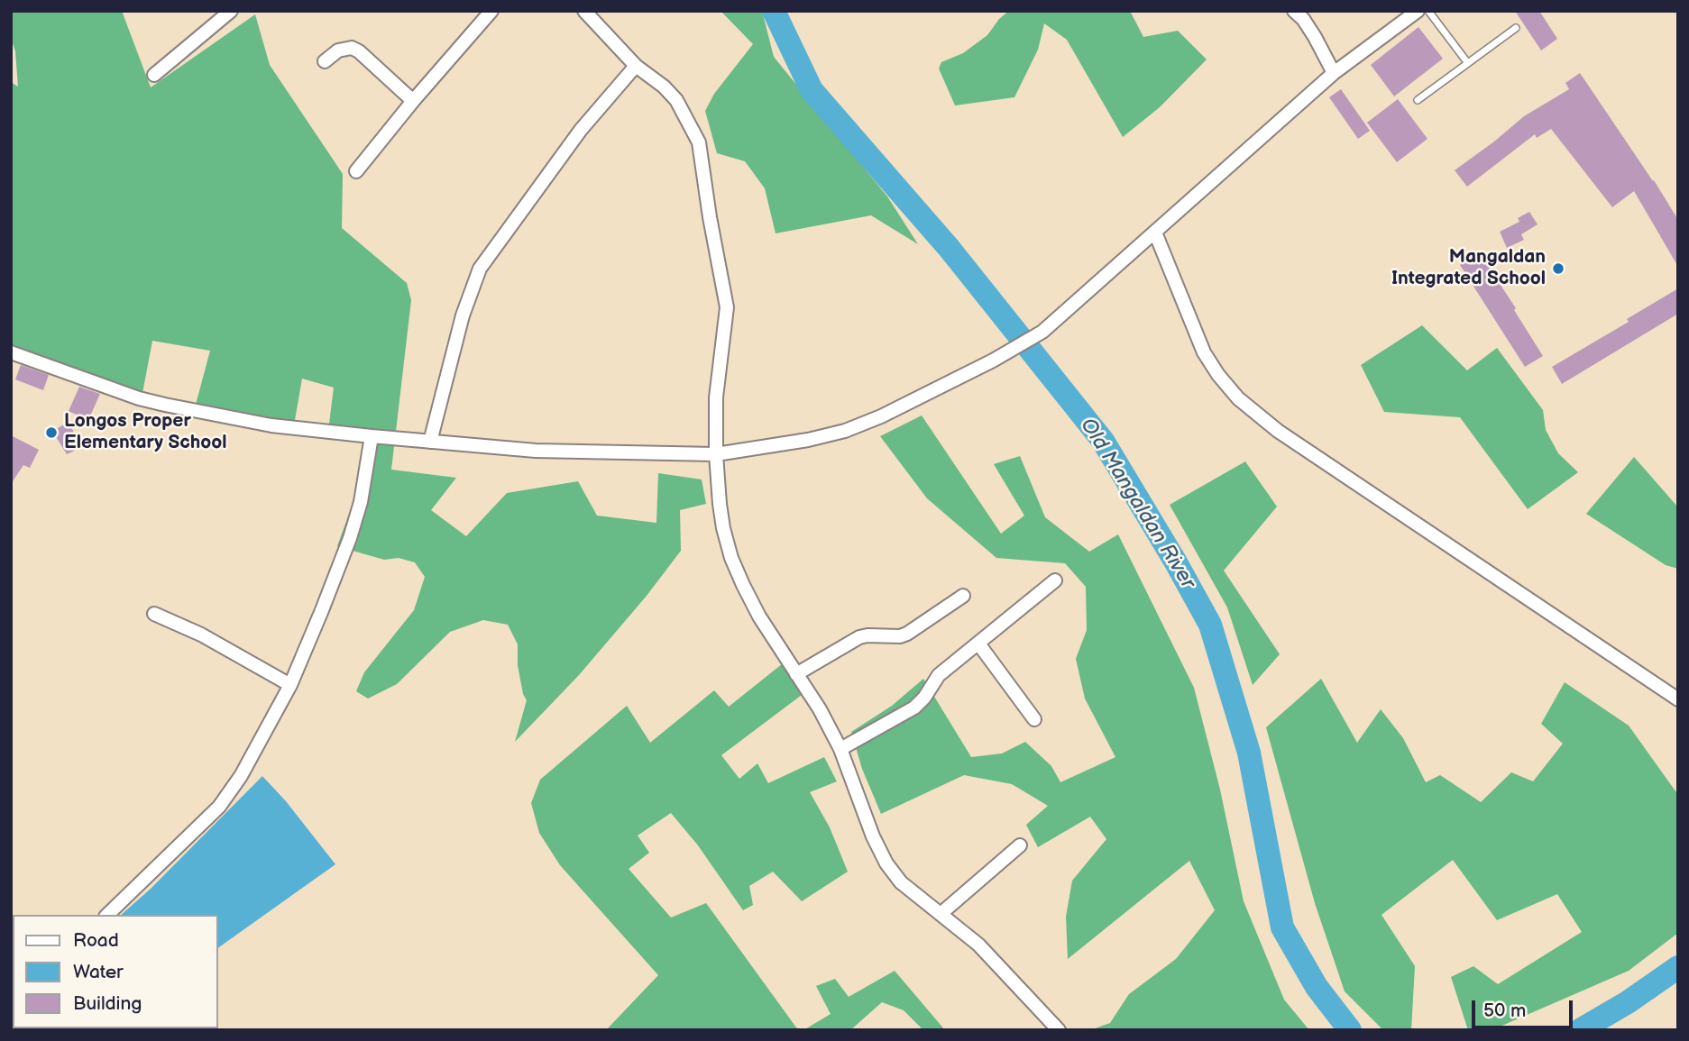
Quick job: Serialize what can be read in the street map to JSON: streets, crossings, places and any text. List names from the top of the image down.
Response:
{
  "water": ["Old Mangaldan River"],
  "places": ["Mangaldan Integrated School", "Longos Proper Elementary School"],
  "legend": ["Road", "Water", "Building"],
  "scale_bar": "50 m"
}
